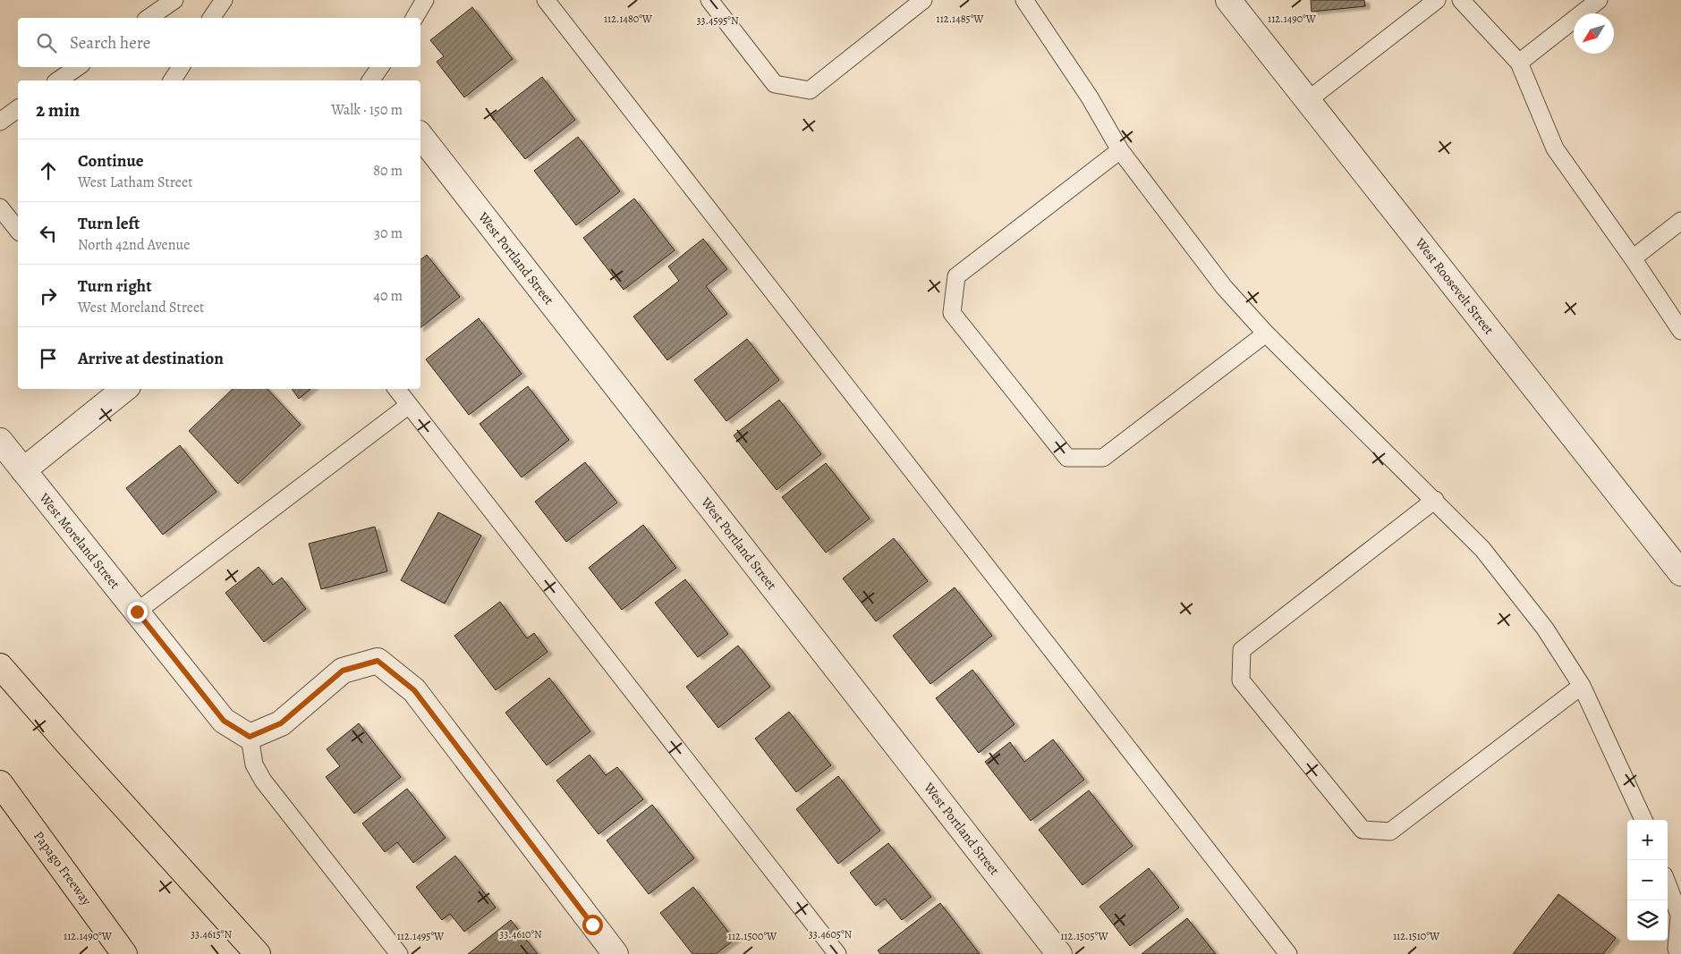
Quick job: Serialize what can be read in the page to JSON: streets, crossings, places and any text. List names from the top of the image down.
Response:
{
  "streets": {
    "highway": ["Papago Freeway"],
    "street": ["West Portland Street", "West Roosevelt Street", "West Moreland Street"]
  },
  "north": "bottom left",
  "page": {
    "search": "Search here",
    "heading": ["2 min", "Walk · 150 m"],
    "list": [
      ["Continue", "West Latham Street", "80 m"],
      ["Turn left", "North 42nd Avenue", "30 m"],
      ["Turn right", "West Moreland Street", "40 m"],
      "Arrive at destination"
    ],
    "map_buttons": ["+", "−"]
  },
  "coordinates": [
    "112.1480°W",
    "112.1485°W",
    "112.1490°W",
    "33.4595°N",
    "33.4615°N",
    "33.4610°N",
    "33.4605°N",
    "112.1495°W",
    "112.1500°W",
    "112.1505°W",
    "112.1510°W"
  ]
}
